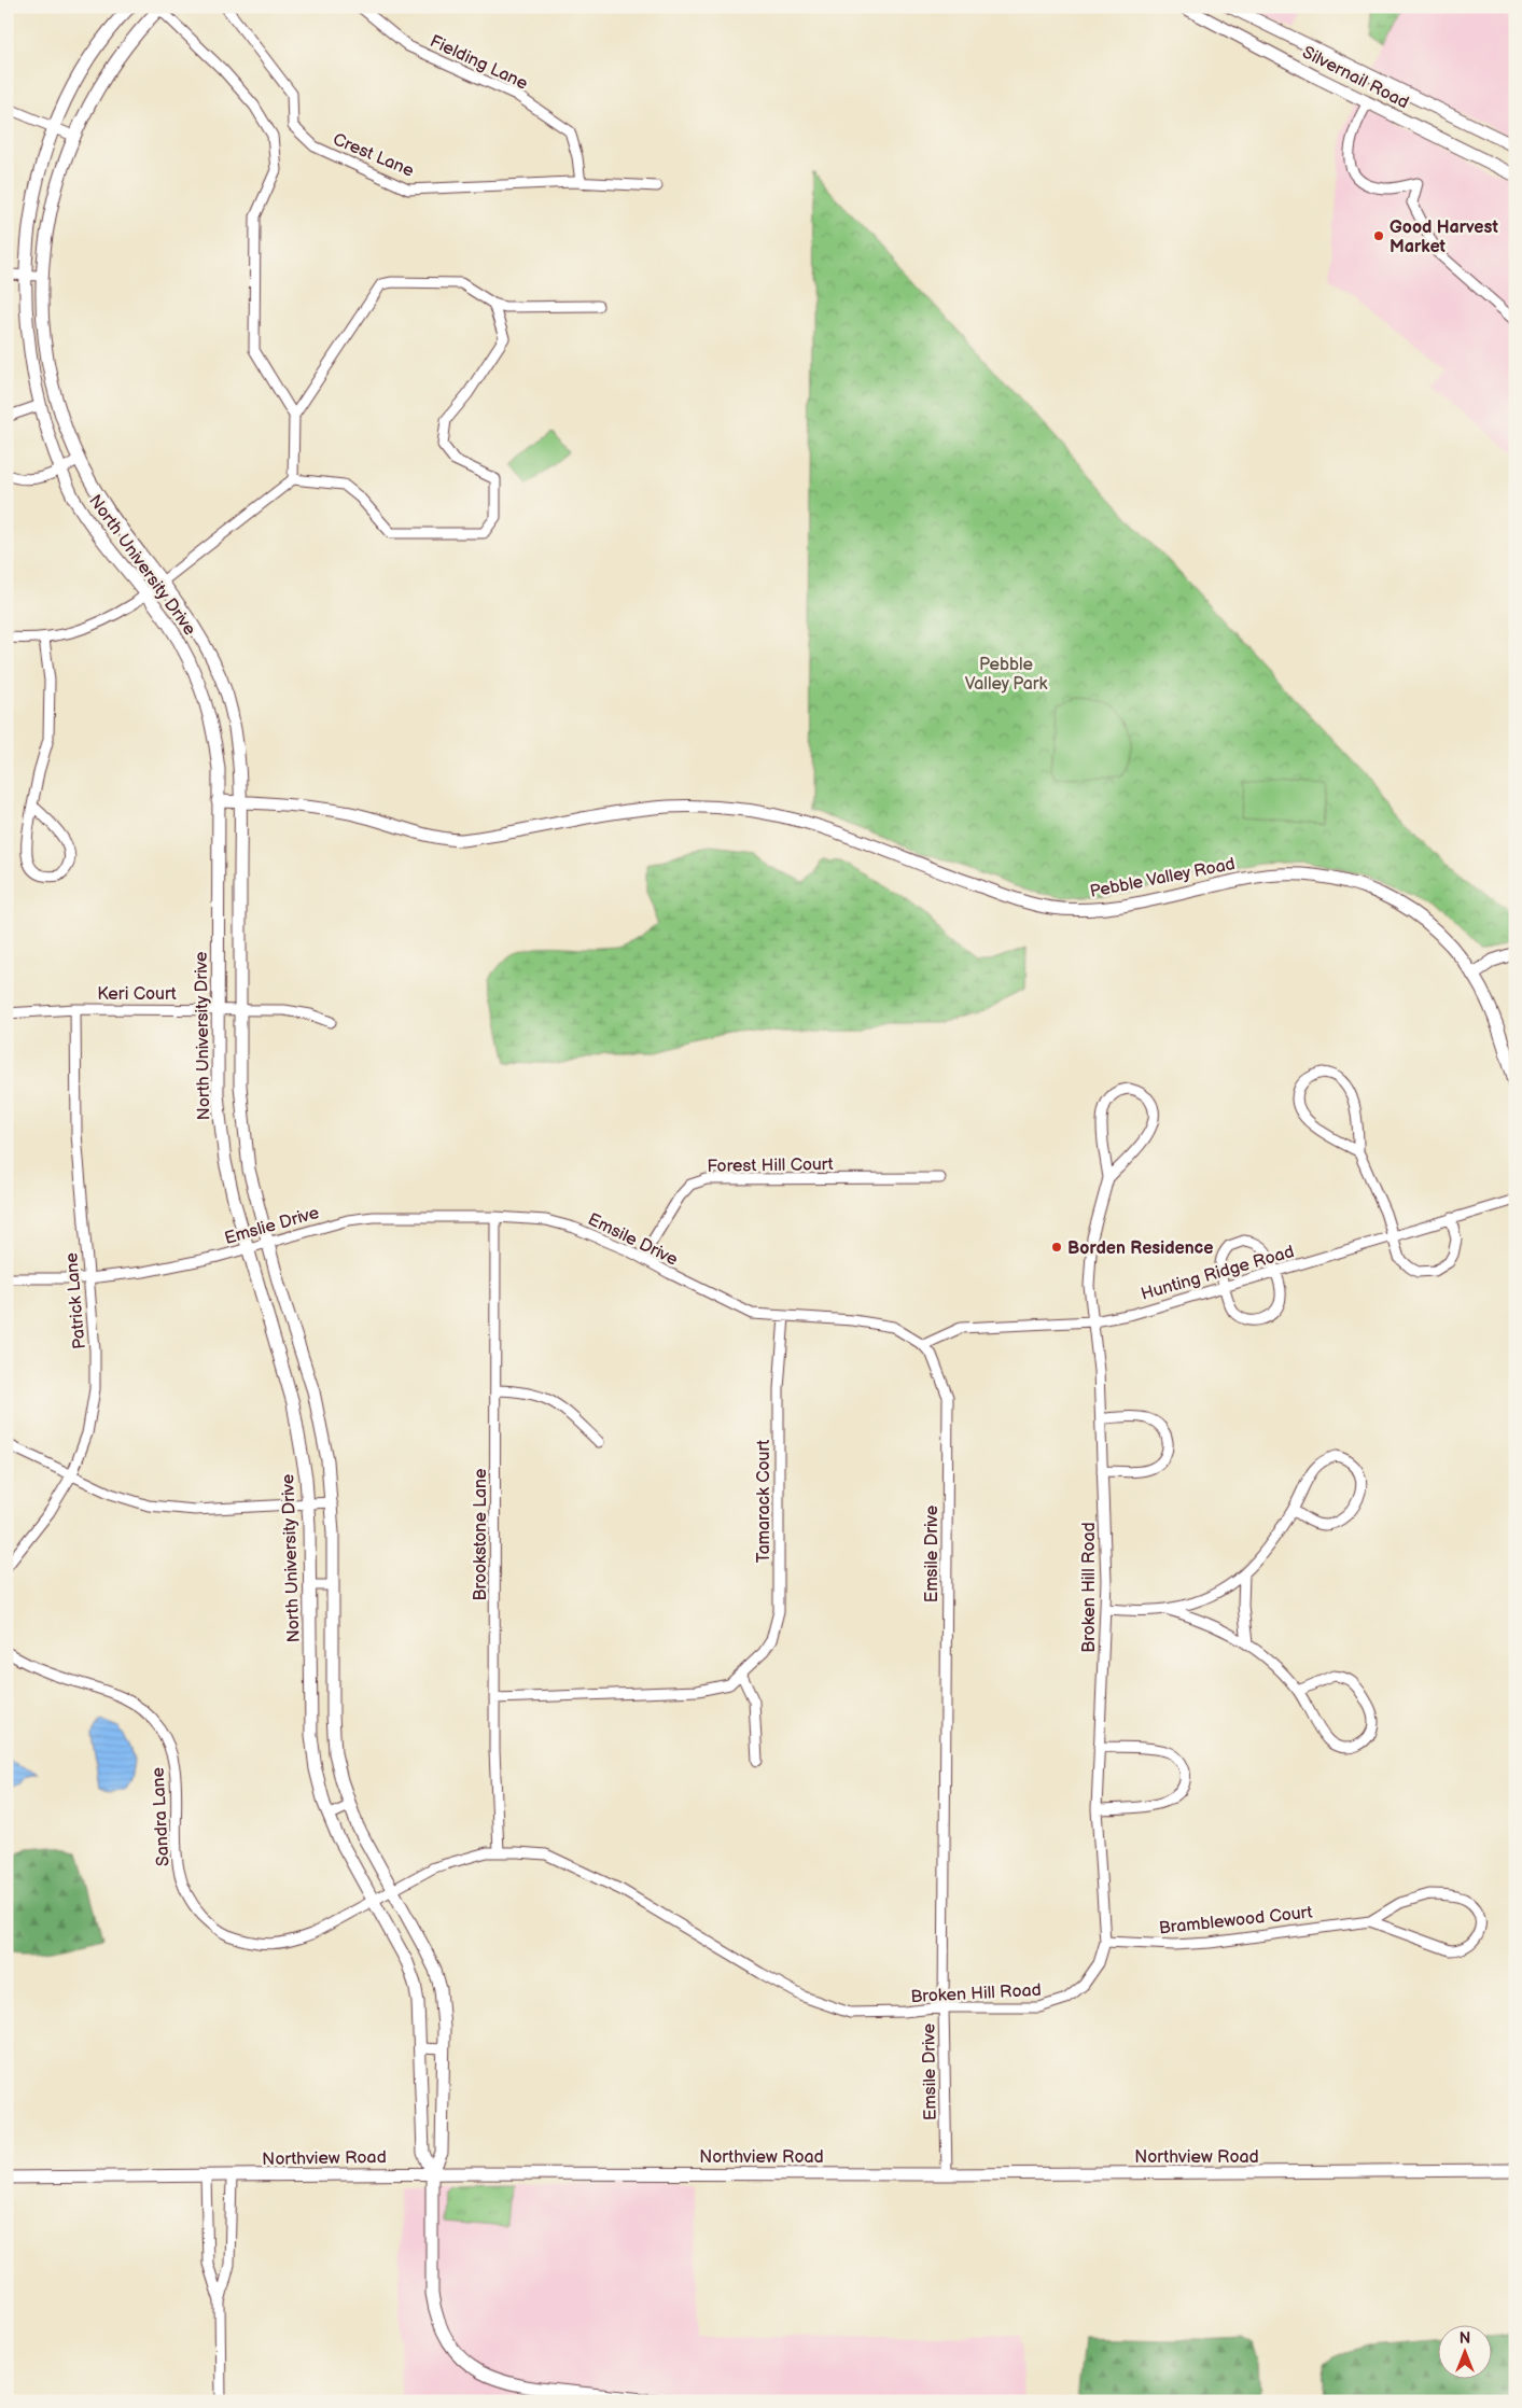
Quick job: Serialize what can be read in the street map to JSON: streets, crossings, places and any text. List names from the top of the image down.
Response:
{
  "streets": {
    "street": [
      "Fielding Lane",
      "Silvernail Road",
      "Crest Lane",
      "North University Drive",
      "Pebble Valley Road",
      "Keri Court",
      "Forest Hill Court",
      "Emslie Drive",
      "Emsile Drive",
      "Hunting Ridge Road",
      "Patrick Lane",
      "Tamarack Court",
      "Brookstone Lane",
      "Broken Hill Road",
      "Sandra Lane",
      "Bramblewood Court",
      "Northview Road"
    ]
  },
  "crossings": [
    ["Fielding Lane", "Crest Lane"],
    ["North University Drive", "Pebble Valley Road"],
    ["North University Drive", "Keri Court"],
    ["North University Drive", "Emslie Drive"],
    ["North University Drive", "Broken Hill Road"],
    ["North University Drive", "Sandra Lane"],
    ["North University Drive", "Northview Road"],
    ["Keri Court", "Patrick Lane"],
    ["Forest Hill Court", "Emsile Drive"],
    ["Emslie Drive", "Emsile Drive"],
    ["Emslie Drive", "Patrick Lane"],
    ["Emslie Drive", "Brookstone Lane"],
    ["Emsile Drive", "Hunting Ridge Road"],
    ["Emsile Drive", "Tamarack Court"],
    ["Emsile Drive", "Broken Hill Road"],
    ["Emsile Drive", "Northview Road"],
    ["Hunting Ridge Road", "Broken Hill Road"],
    ["Tamarack Court", "Brookstone Lane"],
    ["Brookstone Lane", "Broken Hill Road"],
    ["Broken Hill Road", "Sandra Lane"],
    ["Broken Hill Road", "Bramblewood Court"]
  ],
  "parks": ["Pebble Valley Park"],
  "places": ["Good Harvest Market", "Borden Residence"],
  "north": "top"
}
